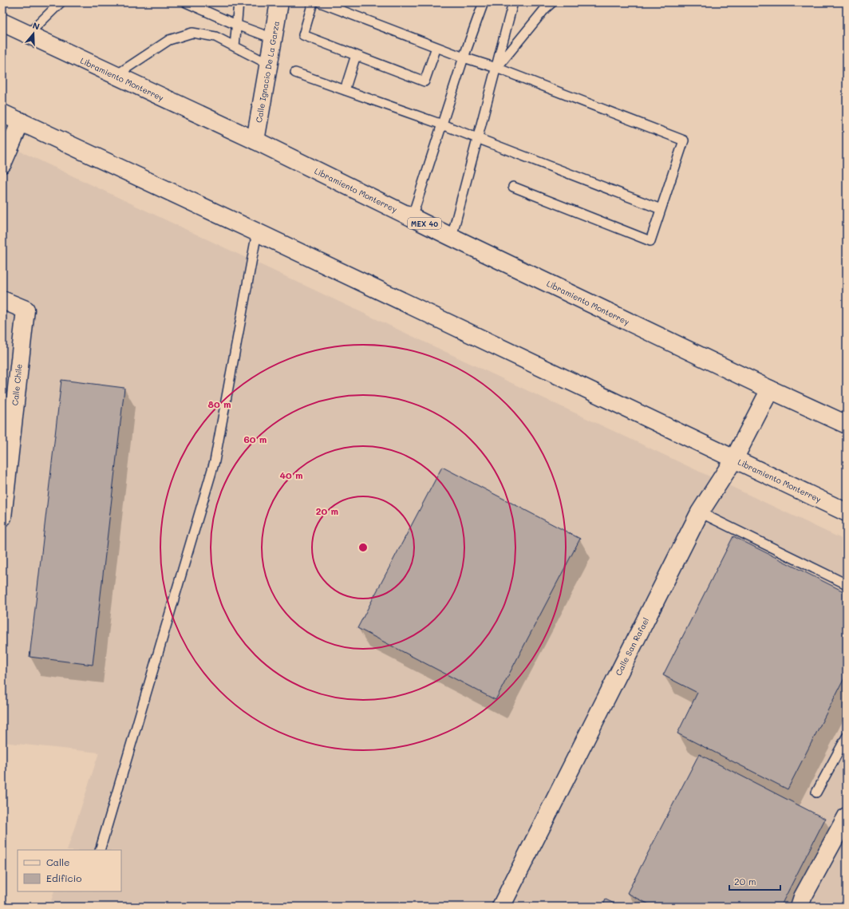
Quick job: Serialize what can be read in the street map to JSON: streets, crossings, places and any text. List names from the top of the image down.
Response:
{
  "streets": {
    "main road": [
      "Calle Ignacio De La Garza",
      "Libramiento Monterrey",
      "MEX 40",
      "Calle Chile",
      "Calle San Rafael"
    ]
  },
  "crossings": [
    ["Calle Ignacio De La Garza", "Libramiento Monterrey"],
    ["Libramiento Monterrey", "Calle San Rafael"]
  ],
  "legend": ["Calle", "Edificio"],
  "scale_bar": "20 m",
  "north": "top",
  "rings": [
    "80 m",
    "60 m",
    "40 m",
    "20 m"
  ]
}
